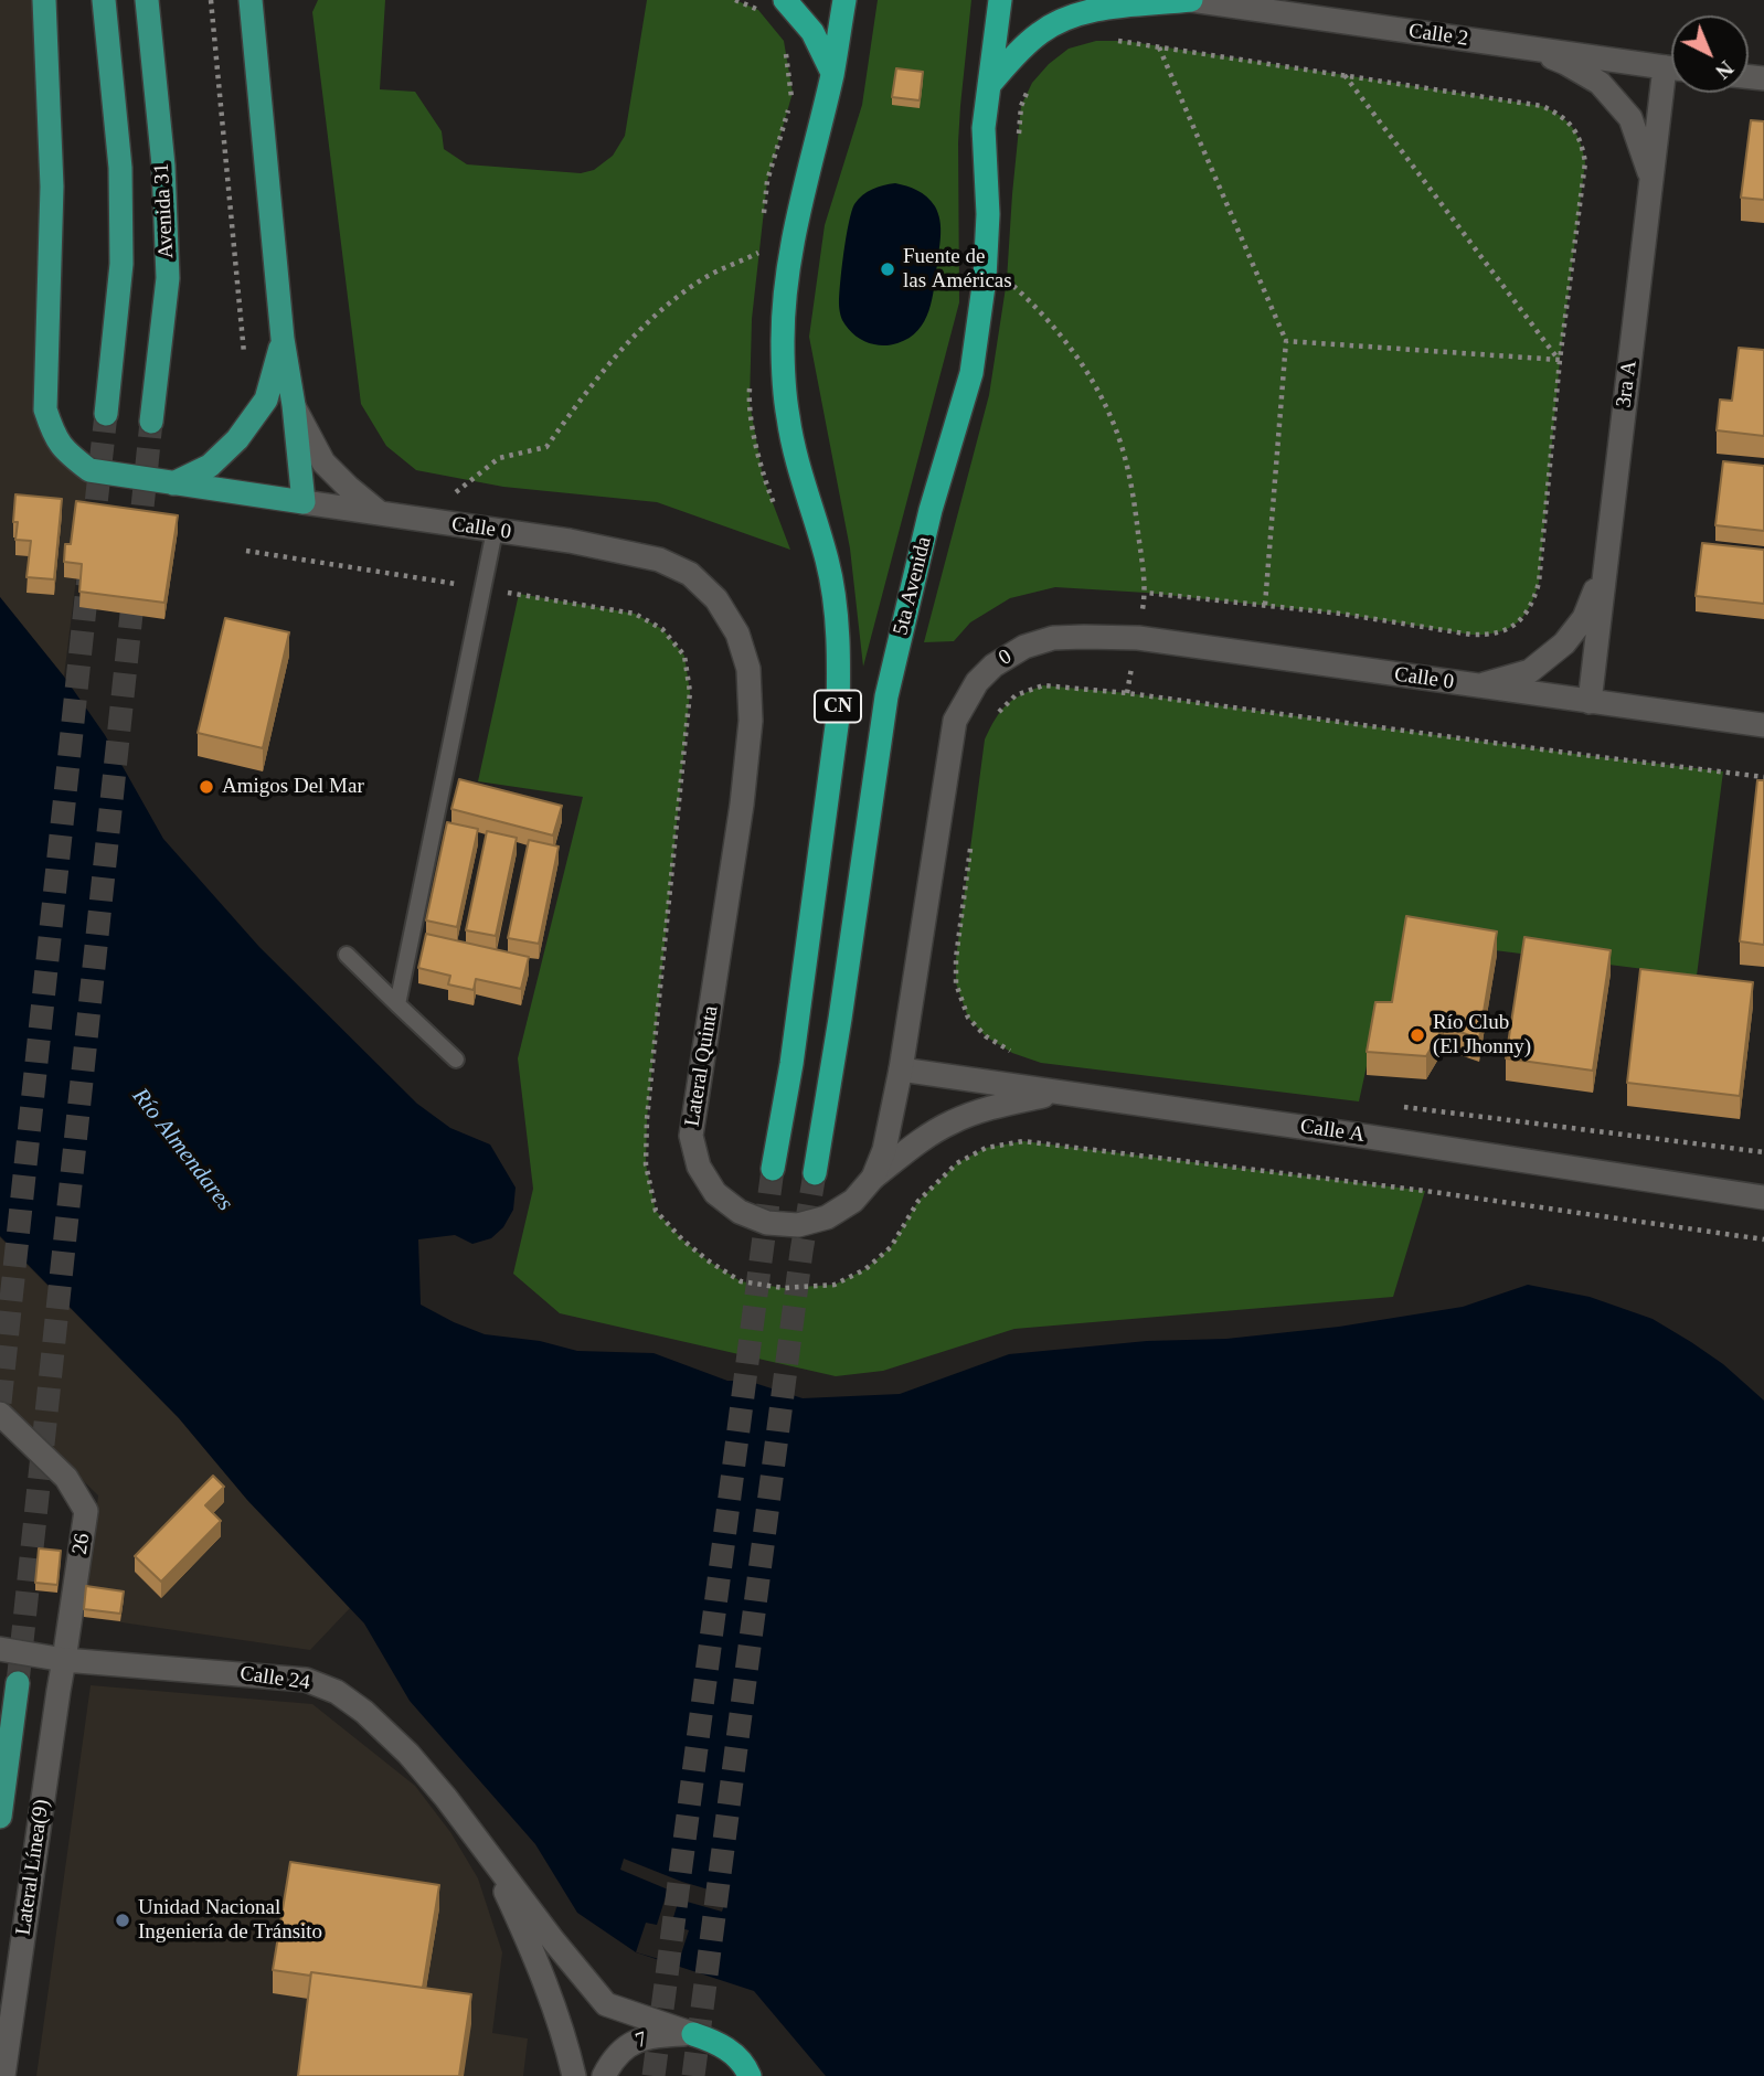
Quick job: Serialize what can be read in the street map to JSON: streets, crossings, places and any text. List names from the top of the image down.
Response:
{
  "streets": {
    "highway": ["5ta Avenida", "CN"],
    "main road": [
      "Calle 2",
      "Avenida 31",
      "3ra A",
      "Calle 0",
      "0",
      "Lateral Quinta",
      "Calle A",
      "26",
      "Calle 24",
      "Lateral Línea(9)",
      "7"
    ]
  },
  "crossings": [
    ["3ra A", "Calle 0"],
    ["Calle 0", "0"],
    ["Calle 0", "Lateral Quinta"],
    ["0", "Lateral Quinta"],
    ["Lateral Quinta", "Calle A"],
    ["26", "Calle 24"],
    ["26", "Lateral Línea(9)"],
    ["Calle 24", "Lateral Línea(9)"],
    ["Calle 24", "7"]
  ],
  "water": ["Río Almendares"],
  "places": [
    "Fuente de las Américas",
    "Amigos Del Mar",
    "Río Club (El Jhonny)",
    "Unidad Nacional Ingeniería de Tránsito"
  ],
  "north": "bottom right"
}
